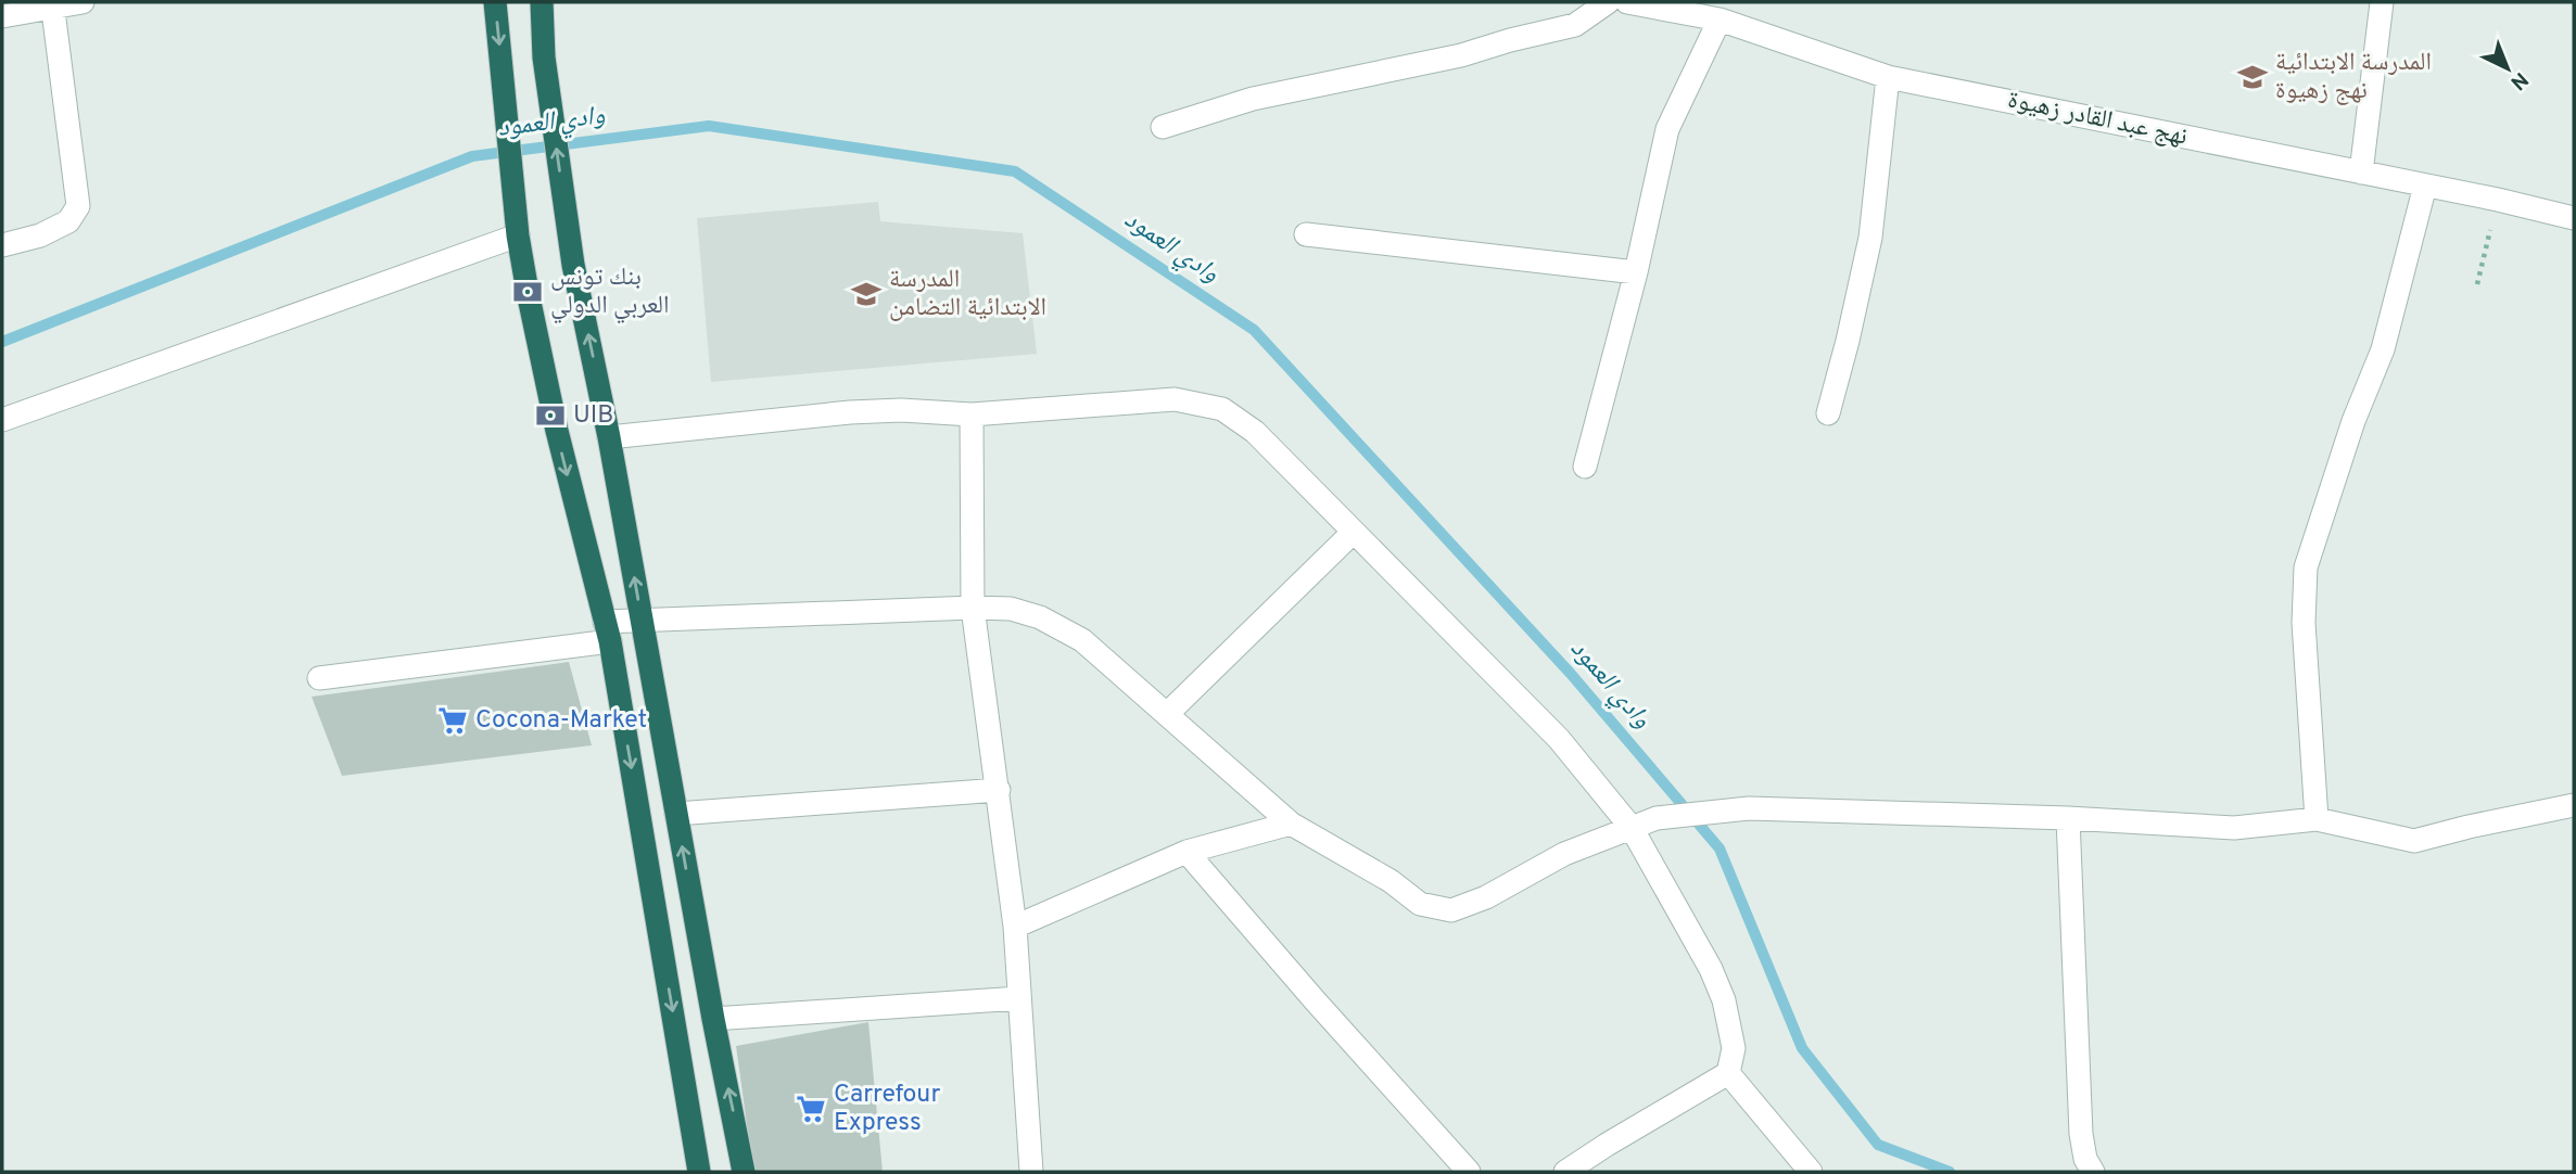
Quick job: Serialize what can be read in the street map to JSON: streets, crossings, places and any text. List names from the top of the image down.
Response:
{
  "streets": {
    "street": ["نهج عبد القادر زهيوة"]
  },
  "water": ["وادي العمود"],
  "places": {
    "school or university": ["المدرسة الابتدائية نهج زهيوة", "المدرسة الابتدائية التضامن"],
    "bank": ["بنك تونس العربي الدولي", "UIB"],
    "supermarket": ["Cocona-Market", "Carrefour Express"]
  },
  "north": "bottom right"
}
